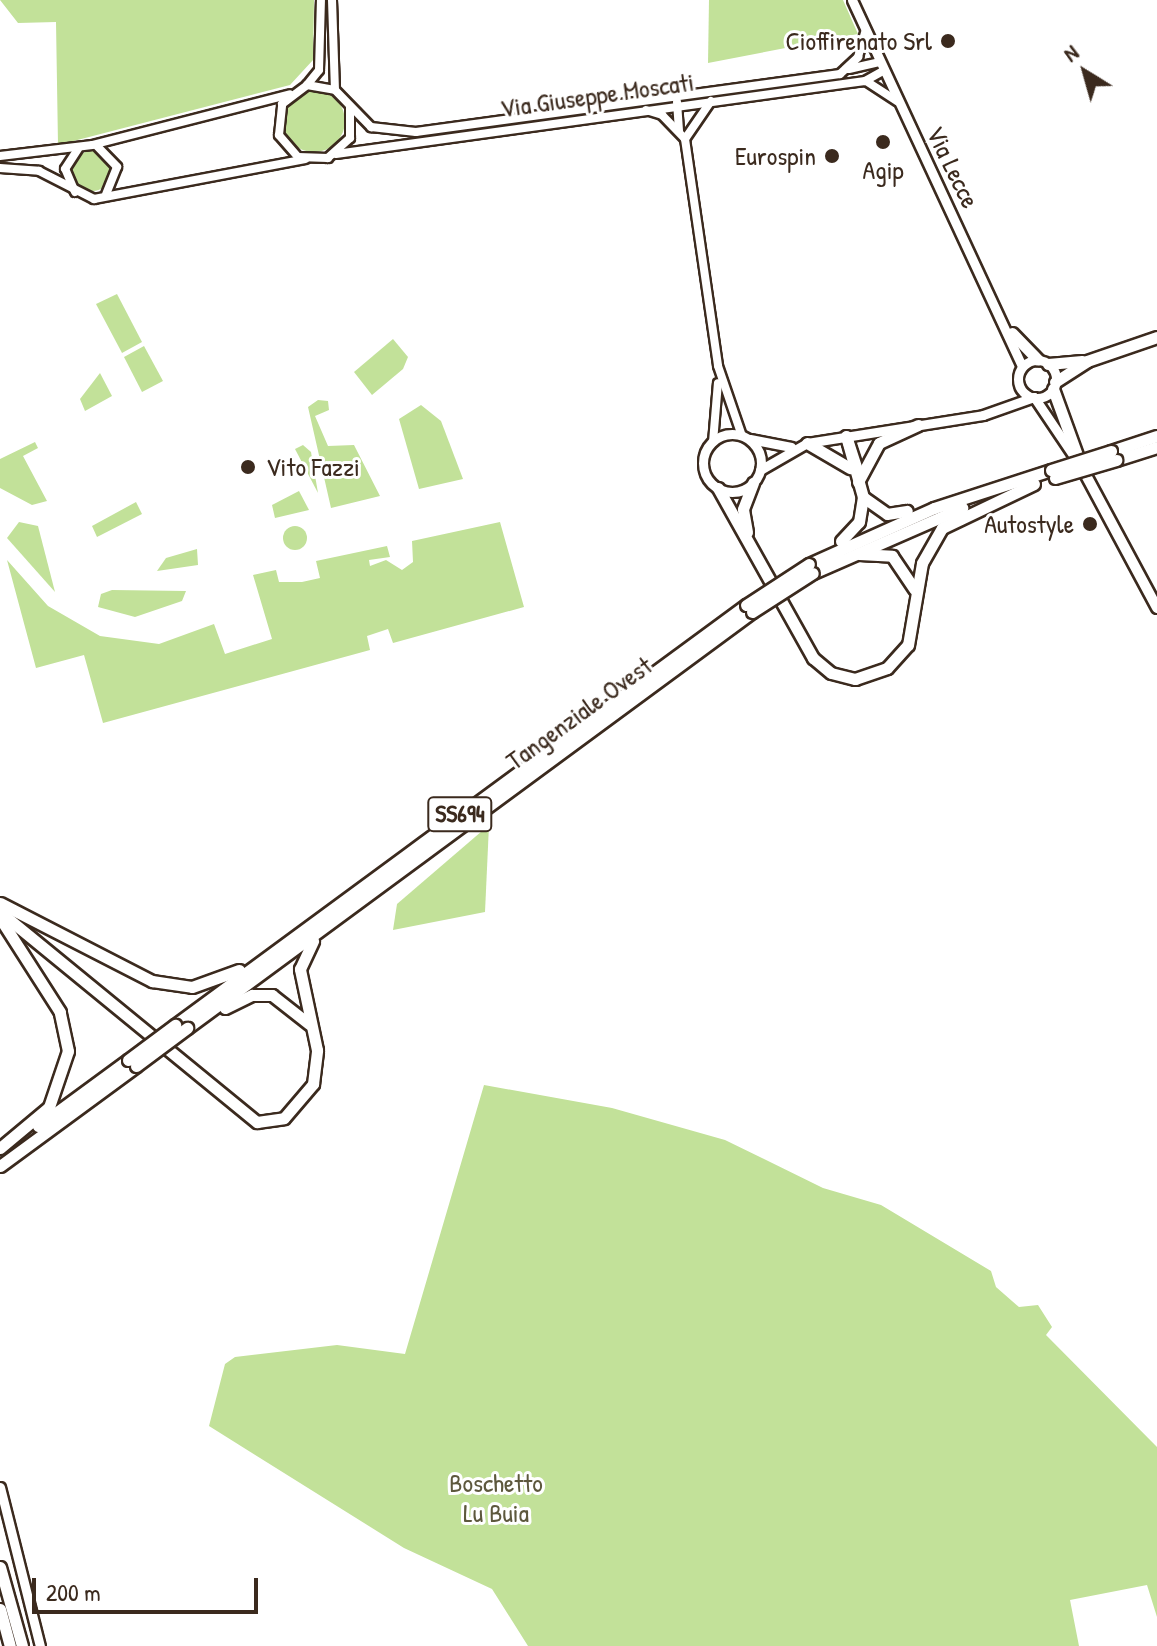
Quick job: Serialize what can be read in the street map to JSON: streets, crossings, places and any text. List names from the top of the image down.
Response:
{
  "streets": {
    "highway": ["Tangenziale Ovest", "SS694"],
    "main road": ["Via Lecce"],
    "street": ["Via Giuseppe Moscati"]
  },
  "crossings": [
    ["Via Giuseppe Moscati", "Via Lecce"]
  ],
  "parks": ["Boschetto Lu Buia"],
  "places": [
    "Cioffirenato Srl",
    "Agip",
    "Eurospin",
    "Vito Fazzi",
    "Autostyle"
  ],
  "scale_bar": "200 m",
  "north": "top left"
}
